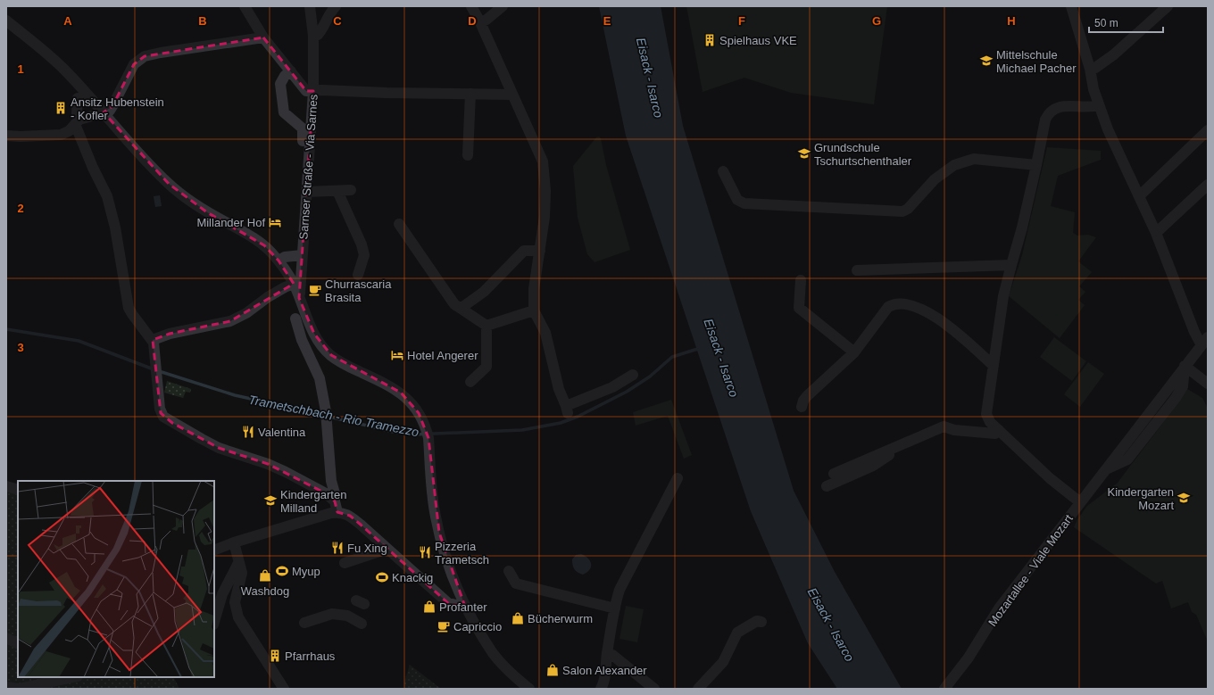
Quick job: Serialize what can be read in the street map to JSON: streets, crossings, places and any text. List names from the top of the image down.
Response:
{
  "streets": {
    "street": ["Sarnser Straße - Via Sarnes", "Mozartallee - Viale Mozart"]
  },
  "water": ["Eisack - Isarco", "Trametschbach - Rio Tramezzo"],
  "places": {
    "building": ["Spielhaus VKE", "Ansitz Hubenstein - Kofler", "Pfarrhaus"],
    "school or university": [
      "Mittelschule Michael Pacher",
      "Grundschule Tschurtschenthaler",
      "Kindergarten Mozart",
      "Kindergarten Milland"
    ],
    "hotel": ["Millander Hof", "Hotel Angerer"],
    "cafe": ["Churrascaria Brasita", "Capriccio"],
    "restaurant": ["Valentina", "Fu Xing", "Pizzeria Trametsch"],
    "sports": ["Myup", "Knackig"],
    "shop": [
      "Washdog",
      "Profanter",
      "Bücherwurm",
      "Salon Alexander"
    ]
  },
  "scale_bar": "50 m",
  "grid": {
    "columns": [
      "A",
      "B",
      "C",
      "D",
      "E",
      "F",
      "G",
      "H"
    ],
    "rows": ["1", "2", "3"]
  }
}
